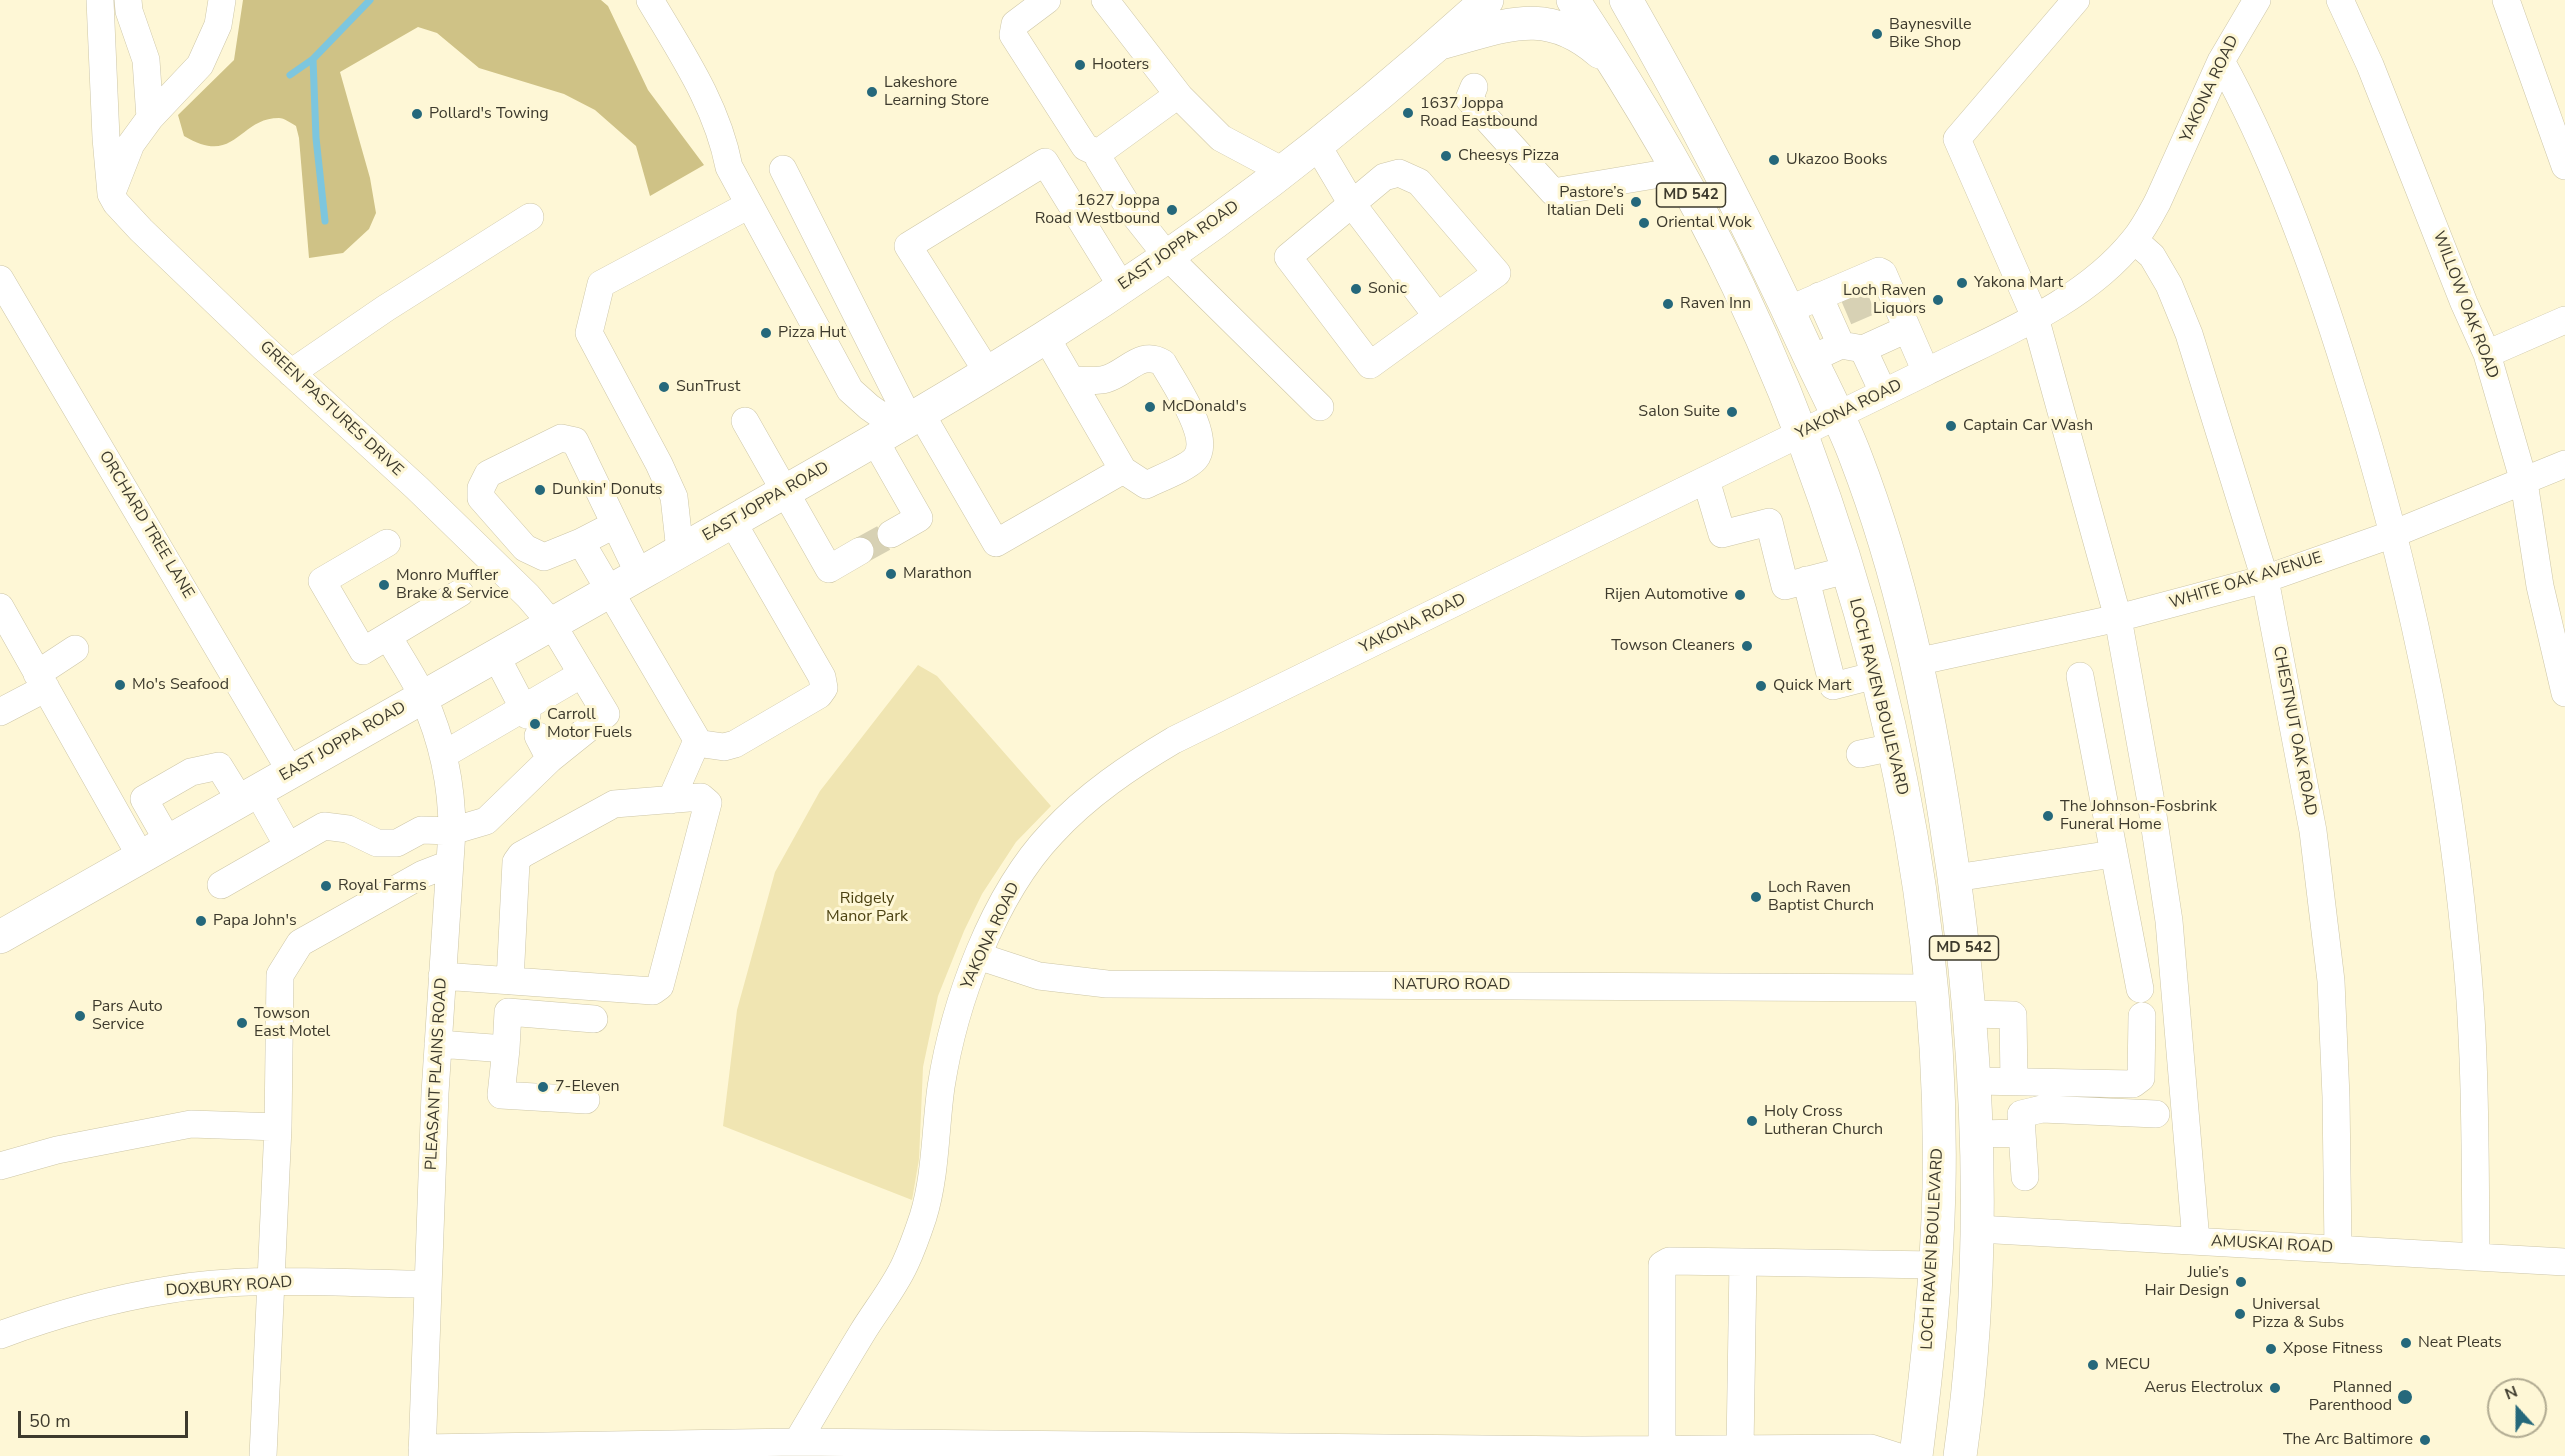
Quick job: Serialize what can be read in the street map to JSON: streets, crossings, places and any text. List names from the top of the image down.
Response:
{
  "streets": {
    "main road": ["MD 542", "EAST JOPPA ROAD", "LOCH RAVEN BOULEVARD"],
    "street": [
      "YAKONA ROAD",
      "WILLOW OAK ROAD",
      "GREEN PASTURES DRIVE",
      "ORCHARD TREE LANE",
      "WHITE OAK AVENUE",
      "CHESTNUT OAK ROAD",
      "NATURO ROAD",
      "PLEASANT PLAINS ROAD",
      "AMUSKAI ROAD",
      "DOXBURY ROAD"
    ]
  },
  "crossings": [
    ["YAKONA ROAD", "MD 542"],
    ["YAKONA ROAD", "LOCH RAVEN BOULEVARD"],
    ["YAKONA ROAD", "CHESTNUT OAK ROAD"],
    ["YAKONA ROAD", "NATURO ROAD"],
    ["MD 542", "WHITE OAK AVENUE"],
    ["MD 542", "AMUSKAI ROAD"],
    ["EAST JOPPA ROAD", "GREEN PASTURES DRIVE"],
    ["EAST JOPPA ROAD", "ORCHARD TREE LANE"],
    ["EAST JOPPA ROAD", "PLEASANT PLAINS ROAD"],
    ["WILLOW OAK ROAD", "WHITE OAK AVENUE"],
    ["WHITE OAK AVENUE", "CHESTNUT OAK ROAD"],
    ["LOCH RAVEN BOULEVARD", "NATURO ROAD"],
    ["CHESTNUT OAK ROAD", "AMUSKAI ROAD"],
    ["PLEASANT PLAINS ROAD", "DOXBURY ROAD"]
  ],
  "parks": ["Ridgely Manor Park"],
  "places": [
    "Baynesville Bike Shop",
    "Hooters",
    "Lakeshore Learning Store",
    "1637 Joppa Road Eastbound",
    "Pollard's Towing",
    "Cheesys Pizza",
    "Ukazoo Books",
    "Pastore’s Italian Deli",
    "1627 Joppa Road Westbound",
    "Oriental Wok",
    "Yakona Mart",
    "Sonic",
    "Loch Raven Liquors",
    "Raven Inn",
    "Pizza Hut",
    "SunTrust",
    "McDonald's",
    "Salon Suite",
    "Captain Car Wash",
    "Dunkin' Donuts",
    "Marathon",
    "Monro Muffler Brake & Service",
    "Rijen Automotive",
    "Towson Cleaners",
    "Mo's Seafood",
    "Quick Mart",
    "Carroll Motor Fuels",
    "The Johnson-Fosbrink Funeral Home",
    "Royal Farms",
    "Loch Raven Baptist Church",
    "Papa John's",
    "Pars Auto Service",
    "Towson East Motel",
    "7-Eleven",
    "Holy Cross Lutheran Church",
    "Julie’s Hair Design",
    "Universal Pizza & Subs",
    "Neat Pleats",
    "Xpose Fitness",
    "MECU",
    "Aerus Electrolux",
    "Planned Parenthood",
    "The Arc Baltimore"
  ],
  "scale_bar": "50 m",
  "north": "top"
}
